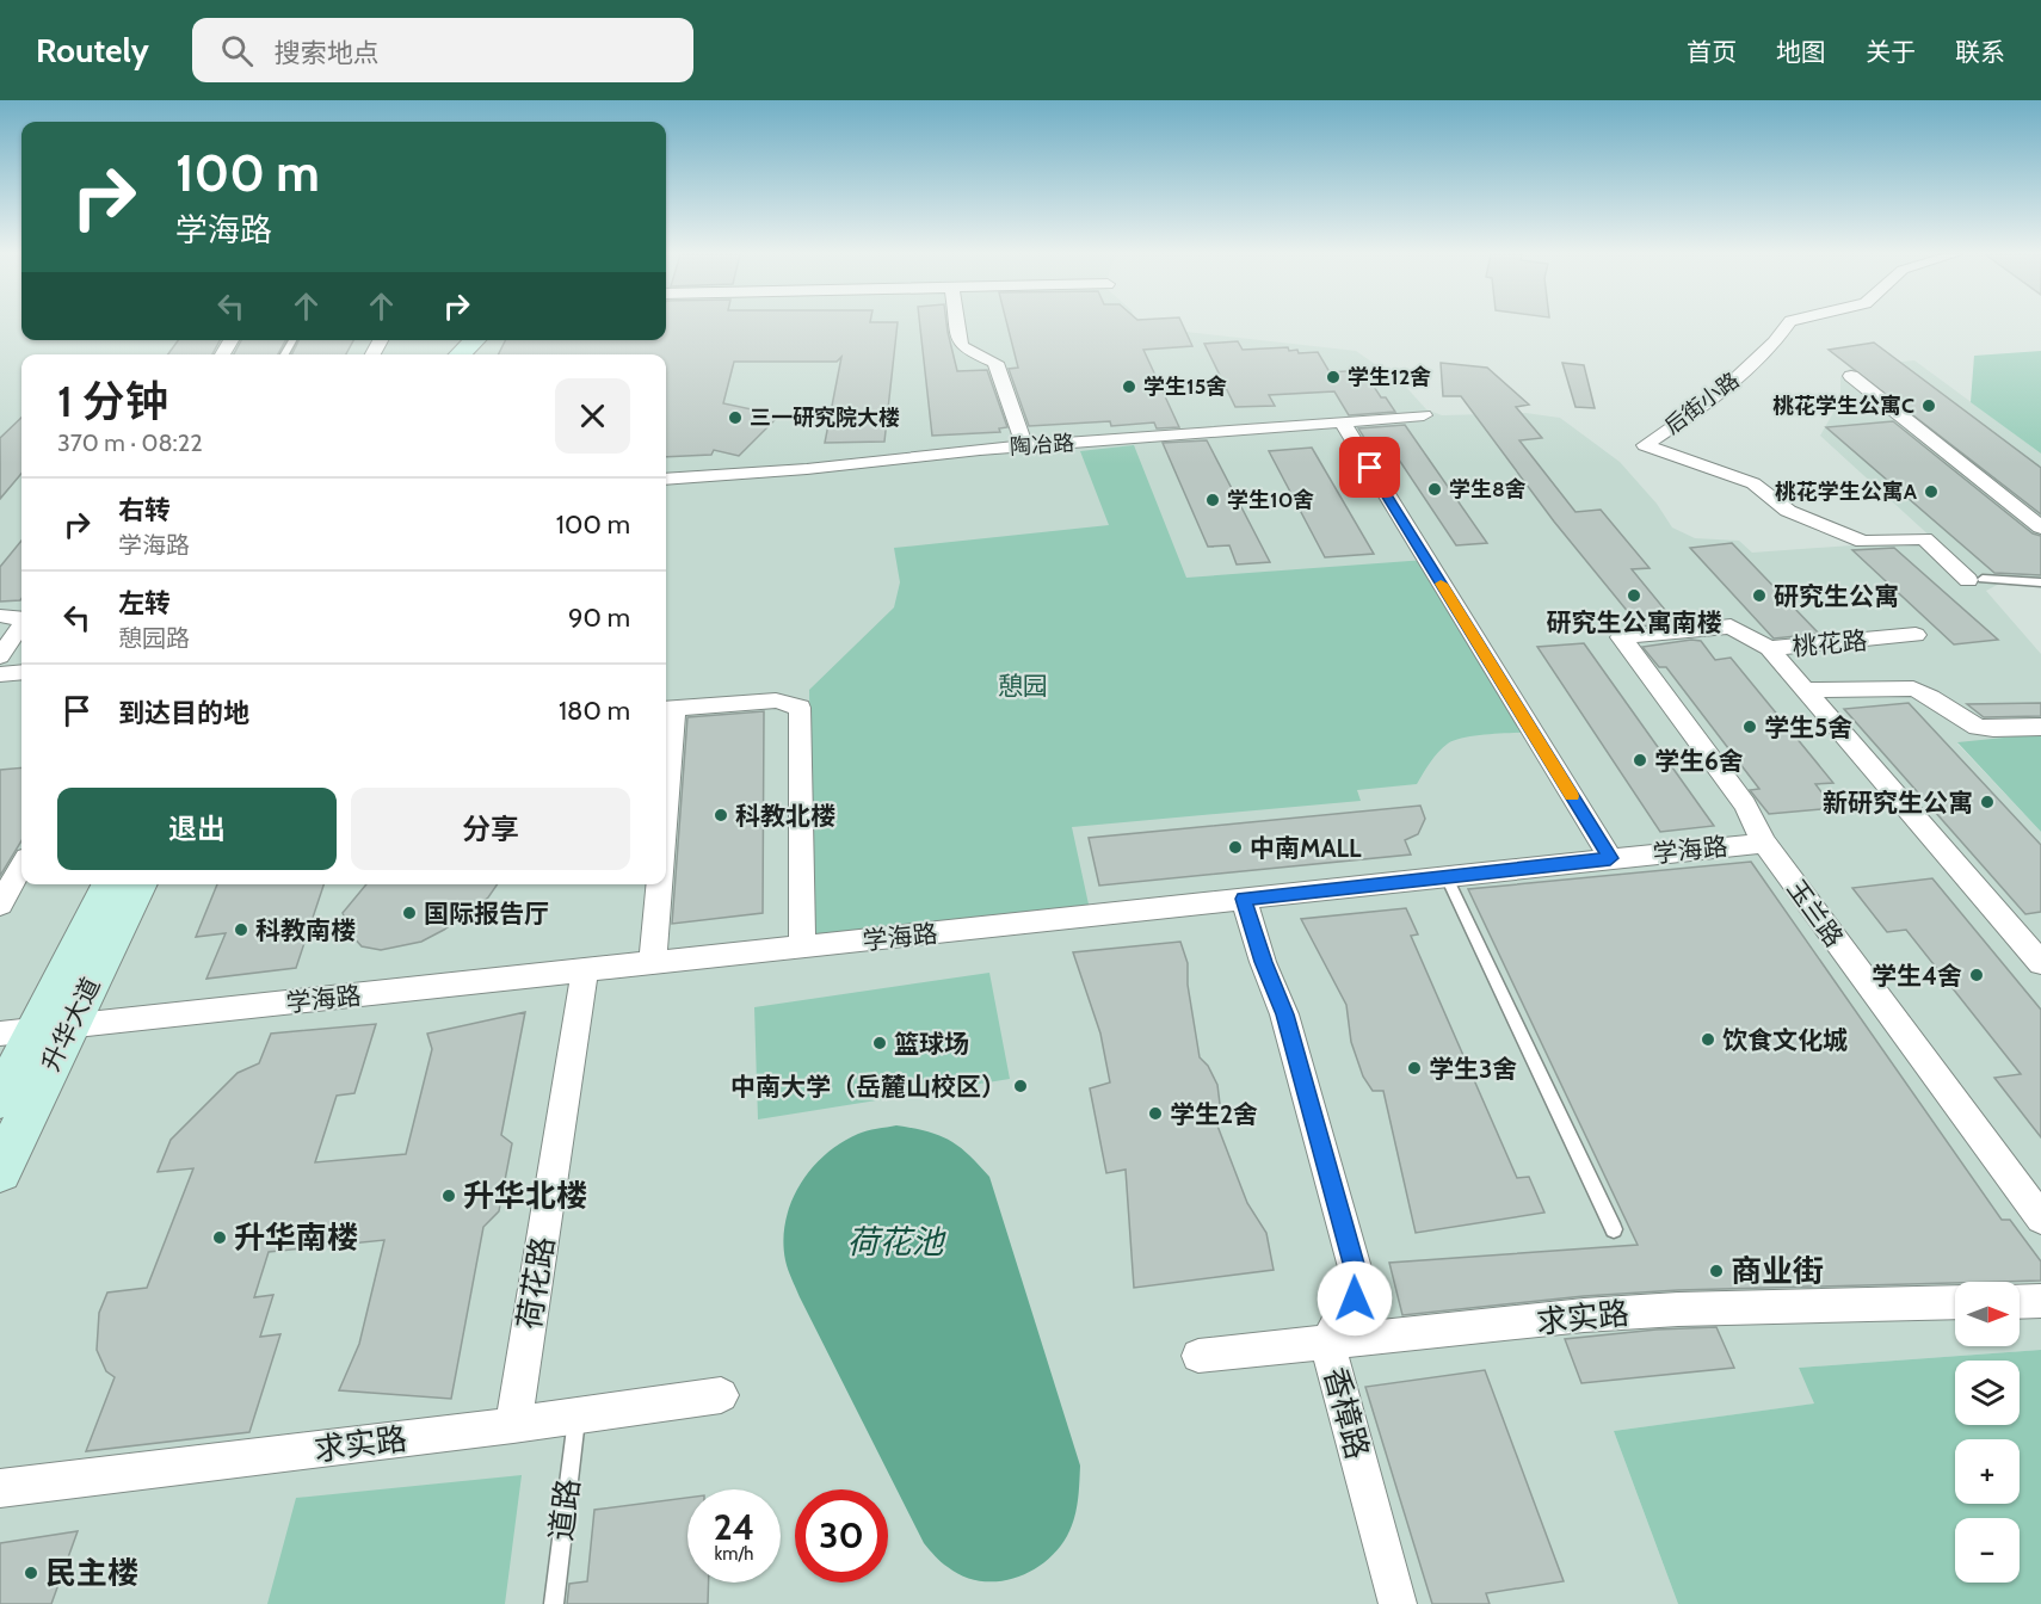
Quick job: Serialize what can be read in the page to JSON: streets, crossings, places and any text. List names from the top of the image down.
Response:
{
  "streets": {
    "street": [
      "后街小路",
      "陶冶路",
      "桃花路",
      "学海路",
      "玉兰路",
      "升华大道",
      "荷花路",
      "求实路",
      "香樟路"
    ],
    "lane": ["道路"]
  },
  "crossings": [
    ["桃花路", "玉兰路"],
    ["学海路", "玉兰路"],
    ["学海路", "升华大道"],
    ["学海路", "荷花路"],
    ["学海路", "香樟路"],
    ["荷花路", "求实路"],
    ["求实路", "香樟路"],
    ["求实路", "道路"]
  ],
  "water": ["荷花池"],
  "parks": ["憩园"],
  "places": [
    "学生12舍",
    "学生15舍",
    "桃花学生公寓C",
    "三一研究院大楼",
    "学生8舍",
    "桃花学生公寓A",
    "学生10舍",
    "研究生公寓南楼",
    "研究生公寓",
    "学生5舍",
    "学生6舍",
    "新研究生公寓",
    "科教北楼",
    "中南MALL",
    "国际报告厅",
    "科教南楼",
    "学生4舍",
    "饮食文化城",
    "篮球场",
    "学生3舍",
    "中南大学（岳麓山校区）",
    "学生2舍",
    "升华北楼",
    "升华南楼",
    "商业街",
    "民主楼"
  ],
  "north": "right",
  "page": {
    "header": "Routely",
    "search": "搜索地点",
    "nav": [
      "首页",
      "地图",
      "关于",
      "联系"
    ],
    "turn": ["100 m", "学海路"],
    "heading": ["1 分钟", "370 m · 08:22"],
    "list": [
      {
        "name": "右转",
        "note": "学海路",
        "value": "100 m"
      },
      {
        "name": "左转",
        "note": "憩园路",
        "value": "90 m"
      },
      {
        "name": "到达目的地",
        "value": "180 m"
      }
    ],
    "buttons": ["退出", "分享"],
    "map_buttons": ["+", "−"],
    "speed": "24 km/h",
    "limit": "30"
  }
}
